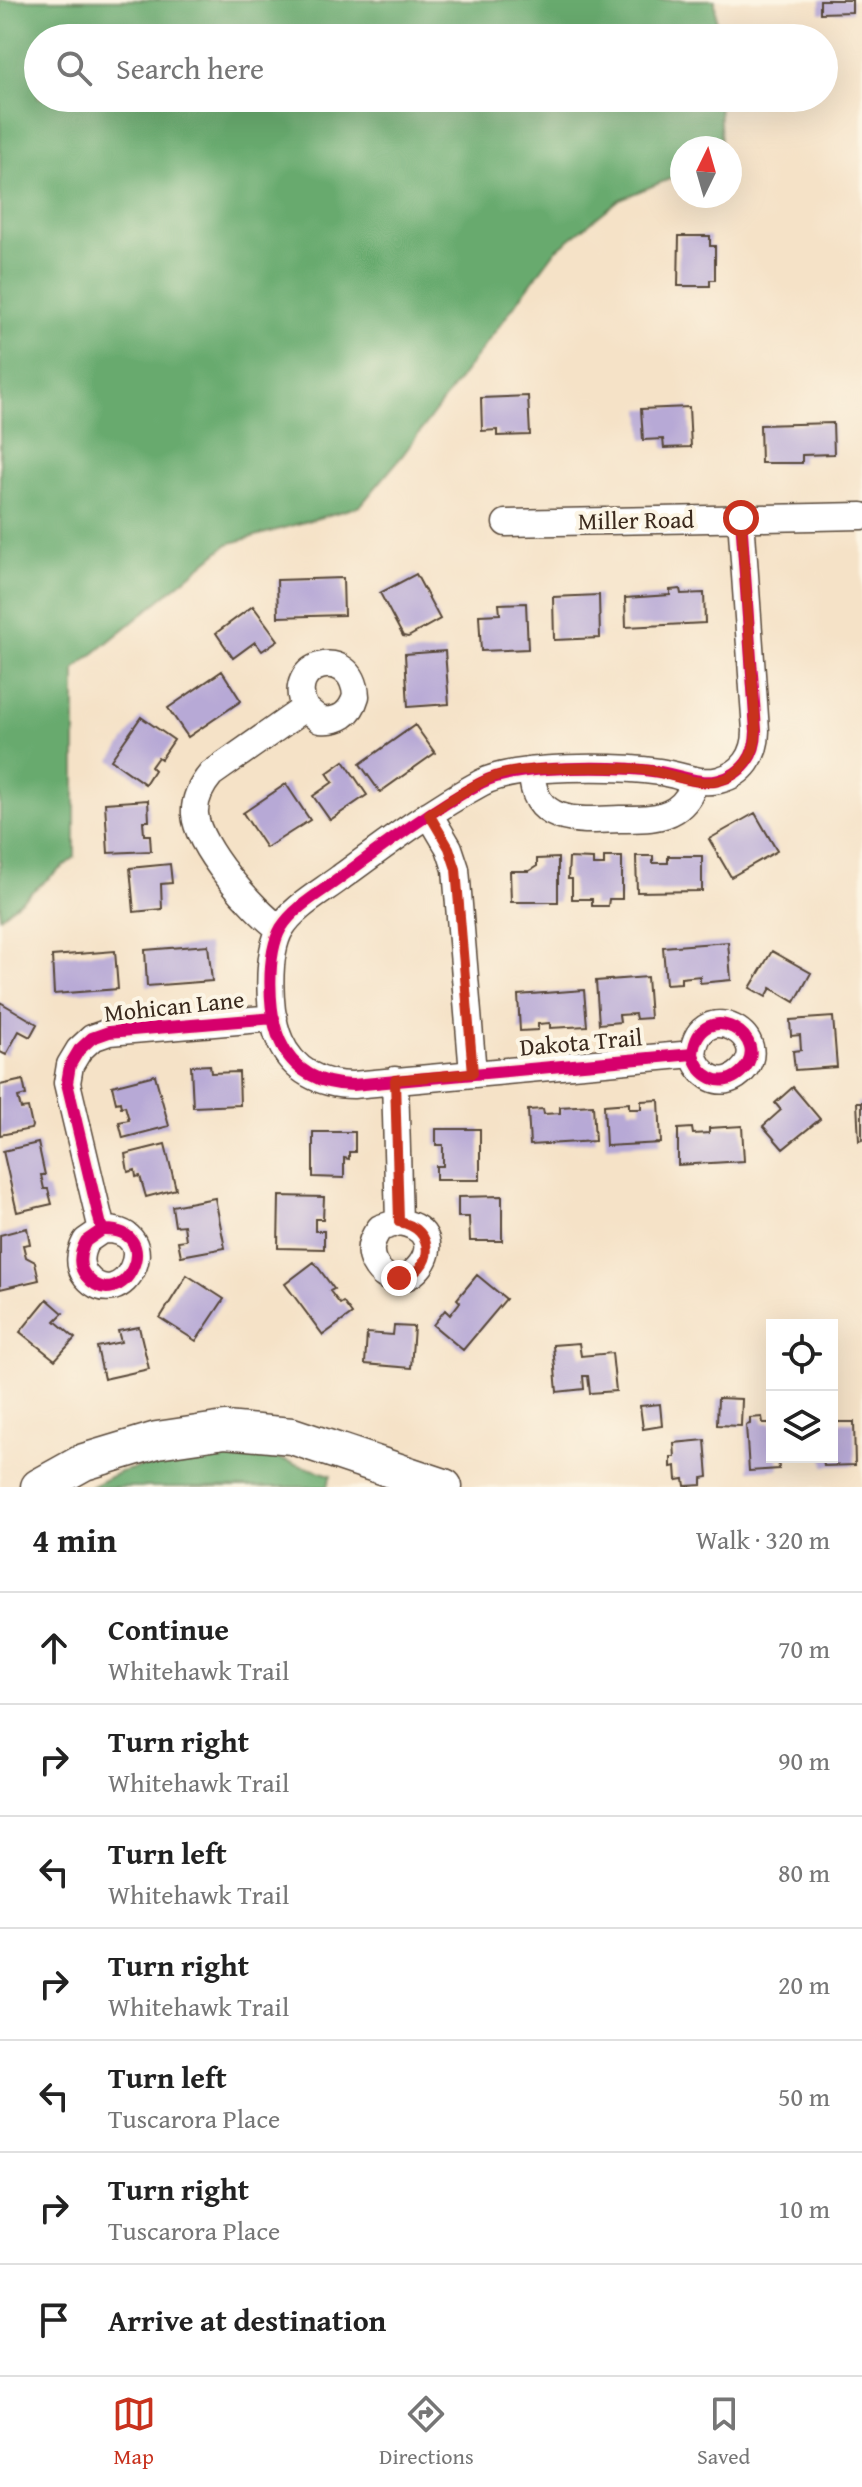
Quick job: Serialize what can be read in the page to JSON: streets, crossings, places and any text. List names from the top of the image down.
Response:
{
  "streets": {
    "street": ["Miller Road", "Mohican Lane", "Dakota Trail"]
  },
  "crossings": [
    ["Mohican Lane", "Dakota Trail"]
  ],
  "north": "top",
  "page": {
    "search": "Search here",
    "heading": ["4 min", "Walk · 320 m"],
    "list": [
      ["Continue", "Whitehawk Trail", "70 m"],
      ["Turn right", "Whitehawk Trail", "90 m"],
      ["Turn left", "Whitehawk Trail", "80 m"],
      ["Turn right", "Whitehawk Trail", "20 m"],
      ["Turn left", "Tuscarora Place", "50 m"],
      ["Turn right", "Tuscarora Place", "10 m"],
      "Arrive at destination"
    ],
    "nav": ["Map", "Directions", "Saved"]
  }
}
